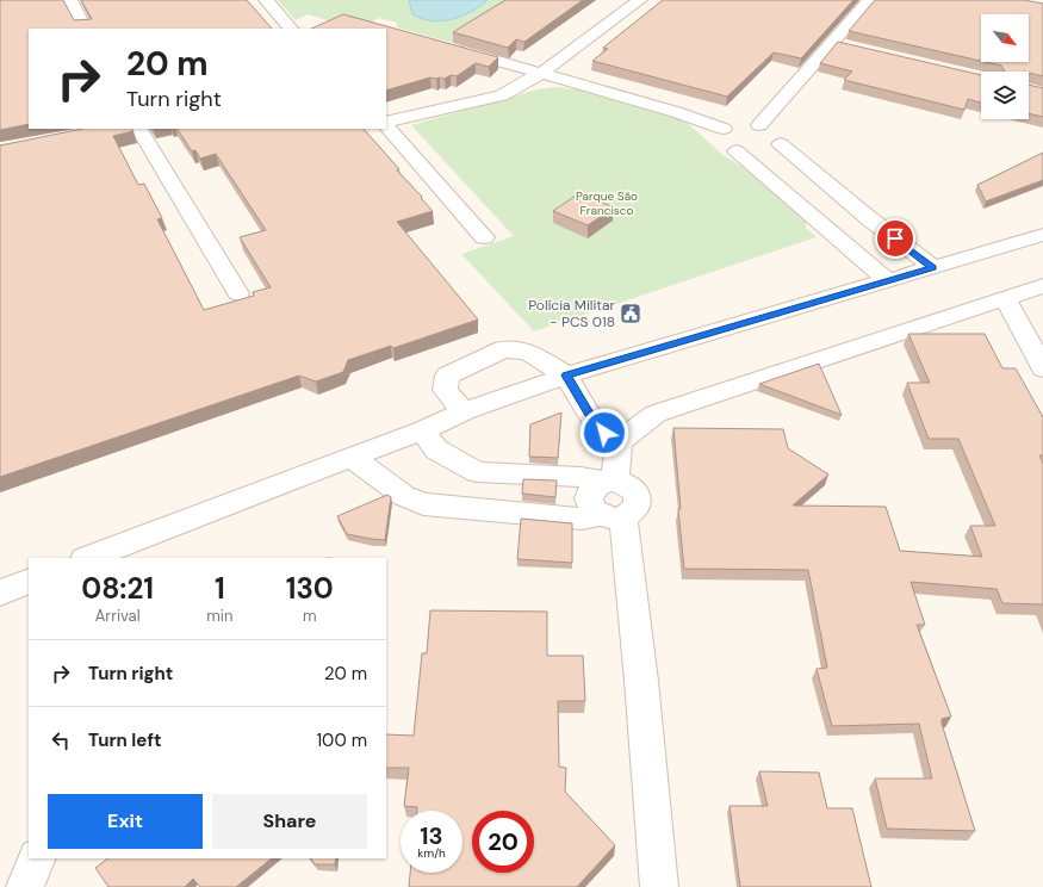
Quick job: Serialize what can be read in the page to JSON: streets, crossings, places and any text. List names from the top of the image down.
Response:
{
  "parks": ["Parque São Francisco"],
  "places": {
    "public building": ["Polícia Militar - PCS 018"]
  },
  "north": "bottom right",
  "page": {
    "turn": ["20 m", "Turn right"],
    "eta": [
      "08:21",
      "Arrival",
      "1",
      "min",
      "130",
      "m"
    ],
    "list": [
      {
        "name": "Turn right",
        "value": "20 m"
      },
      {
        "name": "Turn left",
        "value": "100 m"
      }
    ],
    "buttons": ["Exit", "Share"],
    "speed": "13 km/h",
    "limit": "20"
  }
}
